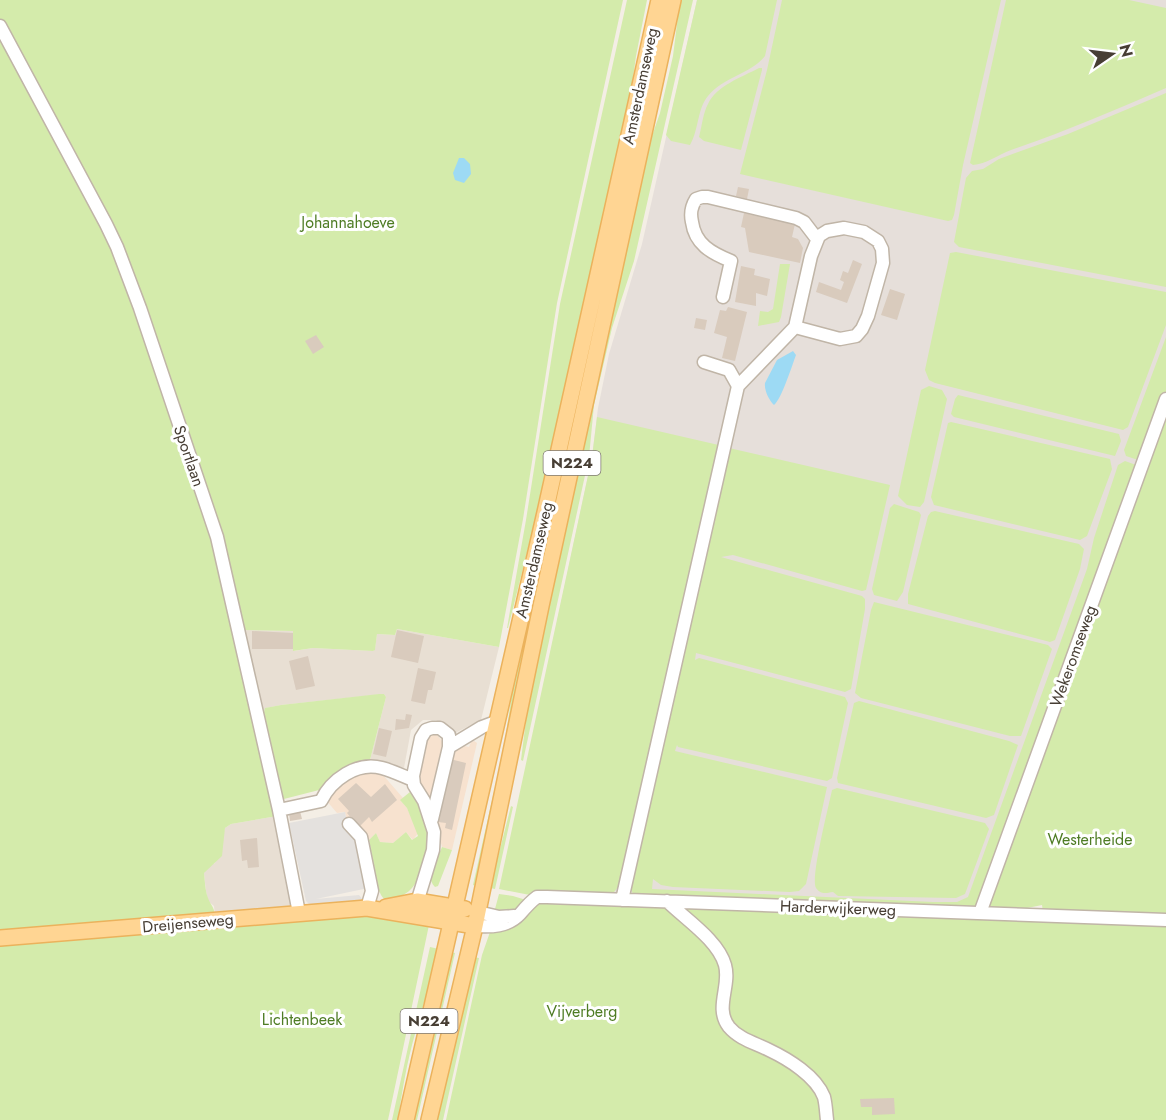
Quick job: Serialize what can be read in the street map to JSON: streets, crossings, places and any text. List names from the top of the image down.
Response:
{
  "streets": {
    "main road": ["Amsterdamseweg", "N224", "Dreijenseweg"],
    "street": ["Sportlaan", "Wekeromseweg", "Harderwijkerweg"]
  },
  "crossings": [
    ["Amsterdamseweg", "Harderwijkerweg"],
    ["Amsterdamseweg", "Dreijenseweg"],
    ["Sportlaan", "Dreijenseweg"],
    ["Wekeromseweg", "Harderwijkerweg"],
    ["Harderwijkerweg", "Dreijenseweg"]
  ],
  "parks": [
    "Johannahoeve",
    "Westerheide",
    "Vijverberg",
    "Lichtenbeek"
  ],
  "north": "right"
}
